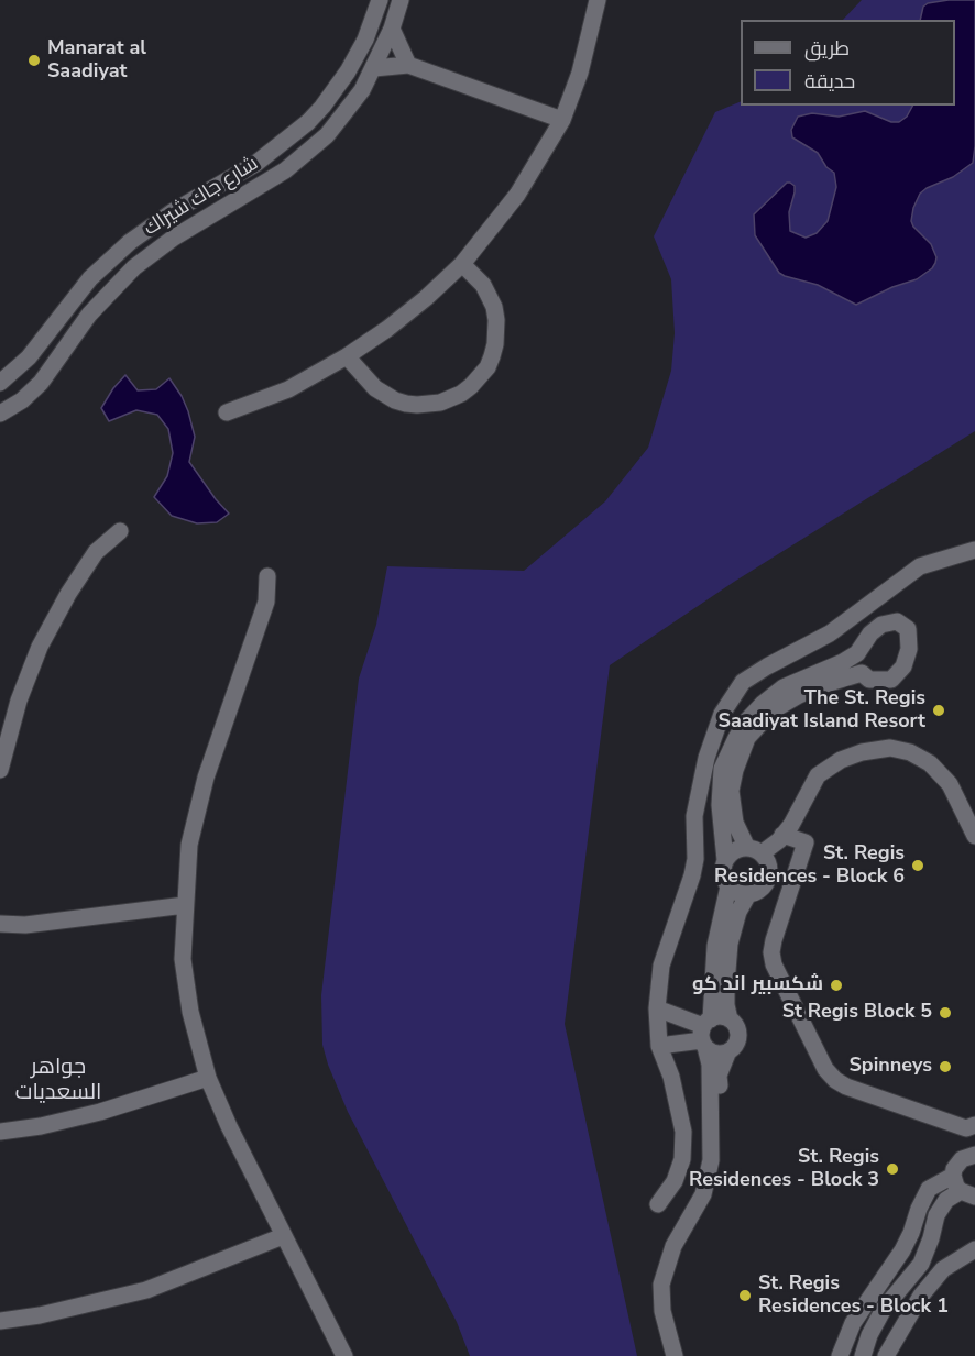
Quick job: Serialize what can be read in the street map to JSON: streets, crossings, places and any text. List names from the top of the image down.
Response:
{
  "streets": {
    "street": ["شارع جاك شيراك"]
  },
  "districts": ["جواهر السعديات"],
  "places": [
    "Manarat al Saadiyat",
    "The St. Regis Saadiyat Island Resort",
    "St. Regis Residences - Block 6",
    "شكسبير اند كو",
    "St Regis Block 5",
    "Spinneys",
    "St. Regis Residences - Block 3",
    "St. Regis Residences - Block 1"
  ],
  "legend": ["طريق", "حديقة"]
}
